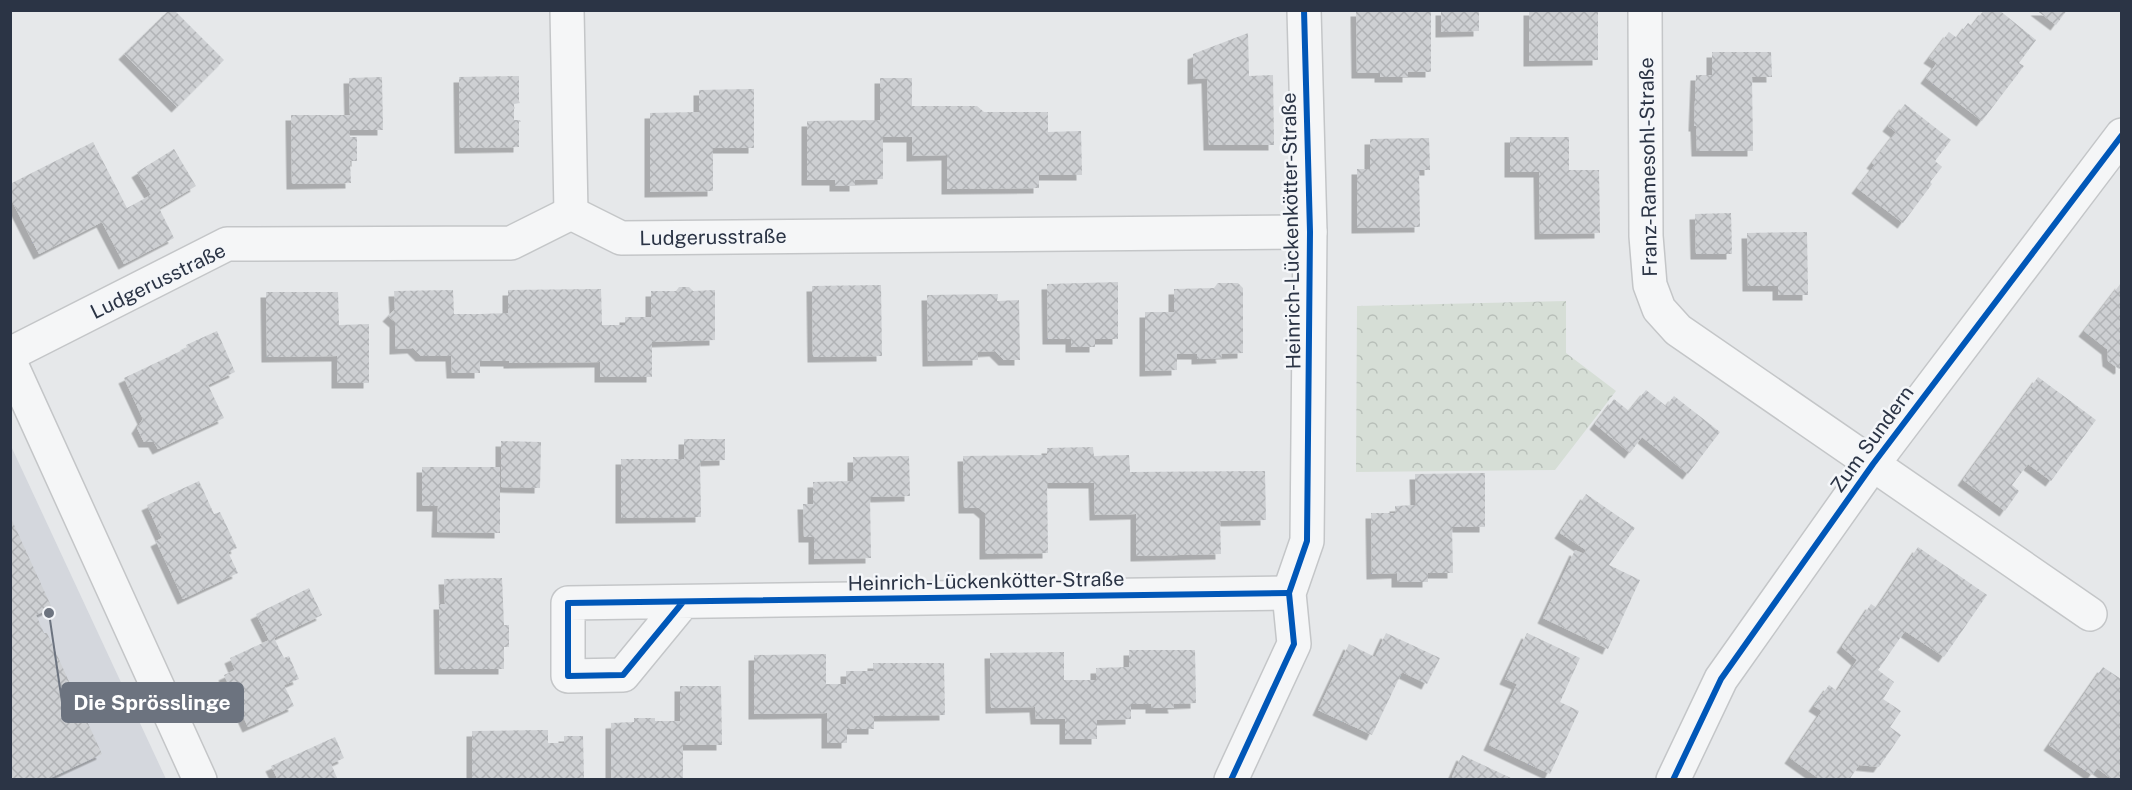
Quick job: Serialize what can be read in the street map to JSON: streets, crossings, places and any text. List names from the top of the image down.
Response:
{
  "streets": {
    "street": [
      "Franz-Ramesohl-Straße",
      "Heinrich-Lückenkötter-Straße",
      "Ludgerusstraße",
      "Zum Sundern"
    ]
  },
  "crossings": [
    ["Franz-Ramesohl-Straße", "Zum Sundern"],
    ["Heinrich-Lückenkötter-Straße", "Ludgerusstraße"]
  ],
  "places": ["Die Sprösslinge"]
}
